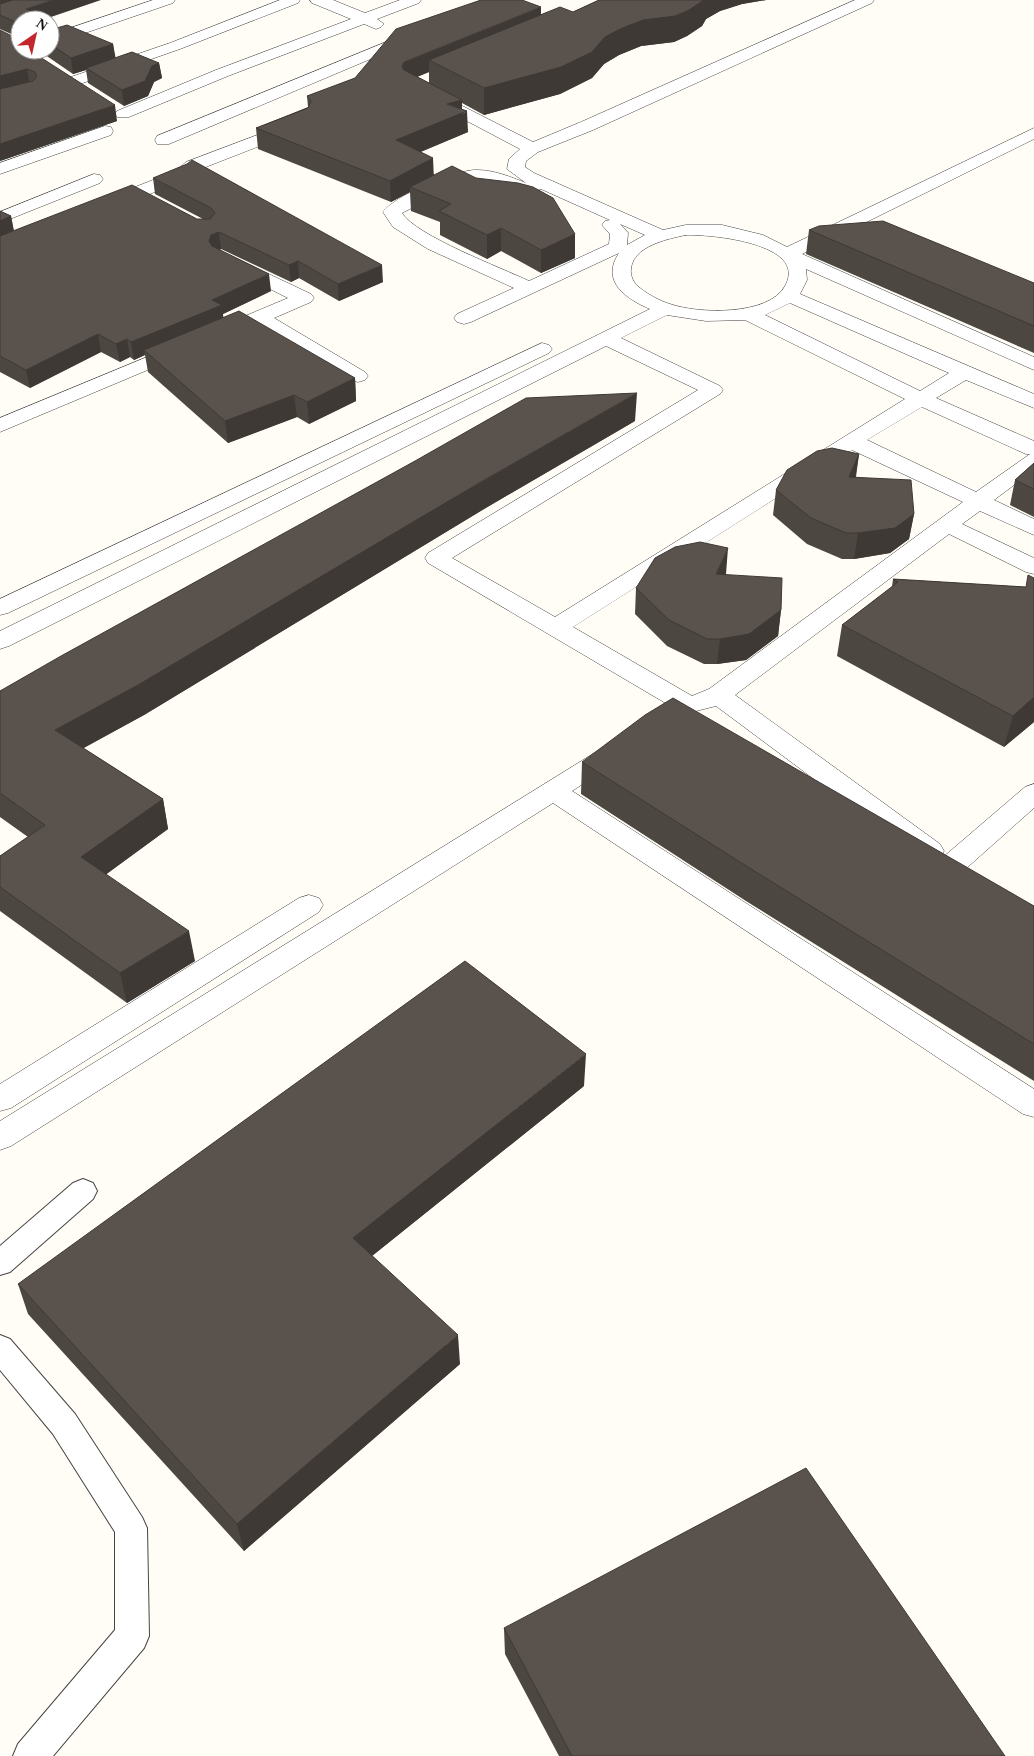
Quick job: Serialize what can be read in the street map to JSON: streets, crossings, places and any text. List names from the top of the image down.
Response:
{
  "north": "top right"
}
